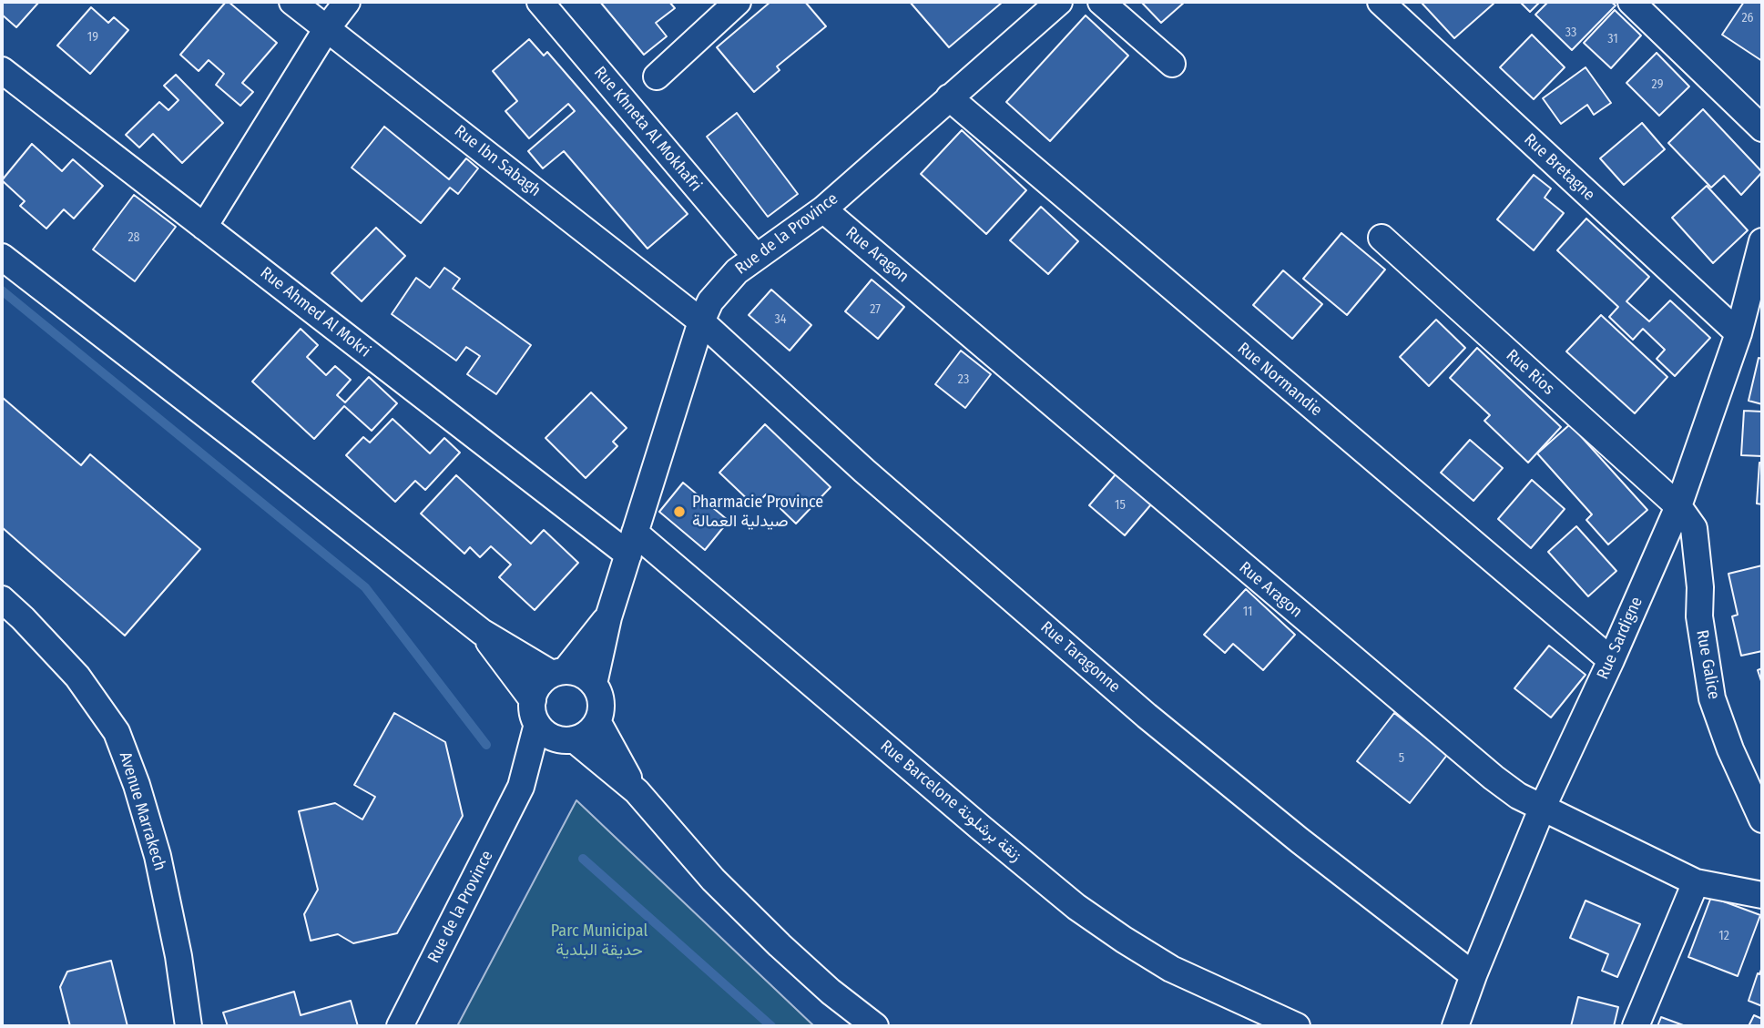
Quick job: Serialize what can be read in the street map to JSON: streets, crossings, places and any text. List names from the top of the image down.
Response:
{
  "streets": {
    "street": [
      "Rue Khneta Al Mokhafri",
      "Rue Ibn Sabagh",
      "Rue Bretagne",
      "Rue de la Province",
      "Rue Aragon",
      "Rue Ahmed Al Mokri",
      "Rue Rios",
      "Rue Normandie",
      "Rue Sardigne",
      "Rue Taragonne",
      "Rue Galice",
      "Rue Barcelone زنقة برشلونة",
      "Avenue Marrakech"
    ]
  },
  "crossings": [
    ["Rue Khneta Al Mokhafri", "Rue de la Province"],
    ["Rue Ibn Sabagh", "Rue de la Province"],
    ["Rue Ibn Sabagh", "Rue Taragonne"],
    ["Rue Bretagne", "Rue Sardigne"],
    ["Rue de la Province", "Rue Aragon"],
    ["Rue de la Province", "Rue Ahmed Al Mokri"],
    ["Rue de la Province", "Rue Normandie"],
    ["Rue de la Province", "Rue Taragonne"],
    ["Rue de la Province", "Rue Barcelone زنقة برشلونة"],
    ["Rue Aragon", "Rue Sardigne"],
    ["Rue Ahmed Al Mokri", "Rue Barcelone زنقة برشلونة"],
    ["Rue Rios", "Rue Sardigne"],
    ["Rue Rios", "Rue Galice"],
    ["Rue Normandie", "Rue Sardigne"],
    ["Rue Sardigne", "Rue Taragonne"],
    ["Rue Sardigne", "Rue Galice"]
  ],
  "parks": ["Parc Municipal حديقة البلدية"],
  "places": ["Pharmacie Province صيدلية العمالة"],
  "house_numbers": [
    "26",
    "33",
    "19",
    "31",
    "29",
    "28",
    "27",
    "34",
    "23",
    "15",
    "11",
    "5",
    "12"
  ]
}
